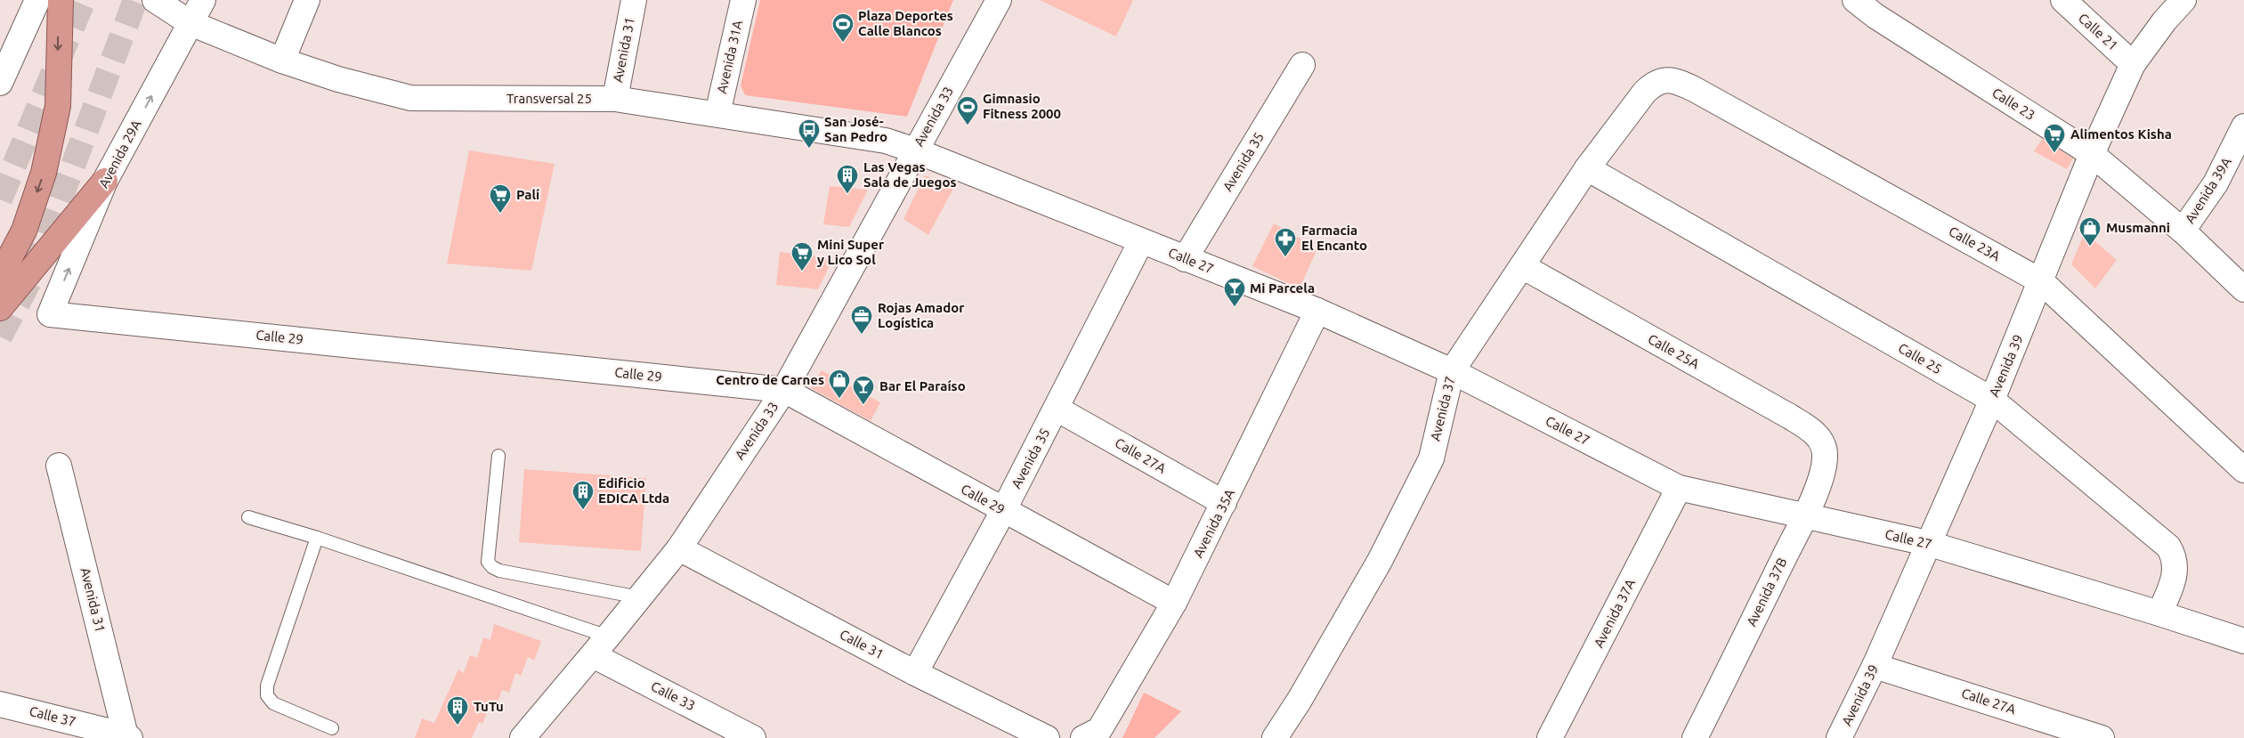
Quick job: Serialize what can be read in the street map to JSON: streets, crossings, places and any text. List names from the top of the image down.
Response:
{
  "streets": {
    "street": [
      "Calle 21",
      "Avenida 31",
      "Avenida 31A",
      "Transversal 25",
      "Calle 23",
      "Avenida 33",
      "Avenida 29A",
      "Avenida 35",
      "Avenida 39A",
      "Calle 23A",
      "Calle 27",
      "Calle 29",
      "Calle 25A",
      "Calle 25",
      "Avenida 39",
      "Avenida 37",
      "Calle 27A",
      "Avenida 35A",
      "Avenida 37B",
      "Avenida 37A",
      "Calle 31",
      "Calle 33",
      "Calle 37"
    ]
  },
  "crossings": [
    ["Calle 21", "Avenida 39"],
    ["Avenida 31", "Transversal 25"],
    ["Avenida 31", "Calle 37"],
    ["Avenida 31A", "Transversal 25"],
    ["Transversal 25", "Avenida 33"],
    ["Transversal 25", "Avenida 29A"],
    ["Transversal 25", "Calle 27"],
    ["Calle 23", "Avenida 39A"],
    ["Calle 23", "Avenida 39"],
    ["Avenida 33", "Calle 27"],
    ["Avenida 33", "Calle 29"],
    ["Avenida 33", "Calle 31"],
    ["Avenida 33", "Calle 33"],
    ["Avenida 29A", "Calle 29"],
    ["Avenida 35", "Calle 27"],
    ["Avenida 35", "Calle 29"],
    ["Avenida 35", "Calle 27A"],
    ["Avenida 35", "Calle 31"],
    ["Calle 23A", "Avenida 39"],
    ["Calle 23A", "Avenida 37"],
    ["Calle 27", "Calle 25"],
    ["Calle 27", "Avenida 39"],
    ["Calle 27", "Avenida 37"],
    ["Calle 27", "Avenida 35A"],
    ["Calle 27", "Avenida 37B"],
    ["Calle 27", "Avenida 37A"],
    ["Calle 29", "Avenida 35A"],
    ["Calle 25A", "Avenida 37"],
    ["Calle 25A", "Avenida 37B"],
    ["Calle 25", "Avenida 39"],
    ["Calle 25", "Avenida 37"],
    ["Avenida 39", "Calle 27A"],
    ["Calle 27A", "Avenida 35A"]
  ],
  "one_way": ["Avenida 29A"],
  "places": {
    "sports": ["Plaza Deportes Calle Blancos", "Gimnasio Fitness 2000"],
    "bus stop": ["San José- San Pedro"],
    "supermarket": ["Alimentos Kisha", "Palí", "Mini Super y Lico Sol"],
    "building": ["Las Vegas Sala de Juegos", "Edificio EDICA Ltda", "TuTu"],
    "shop": ["Musmanni", "Centro de Carnes"],
    "pharmacy": ["Farmacia El Encanto"],
    "bar": ["Mi Parcela", "Bar El Paraíso"],
    "office": ["Rojas Amador Logística"]
  }
}
